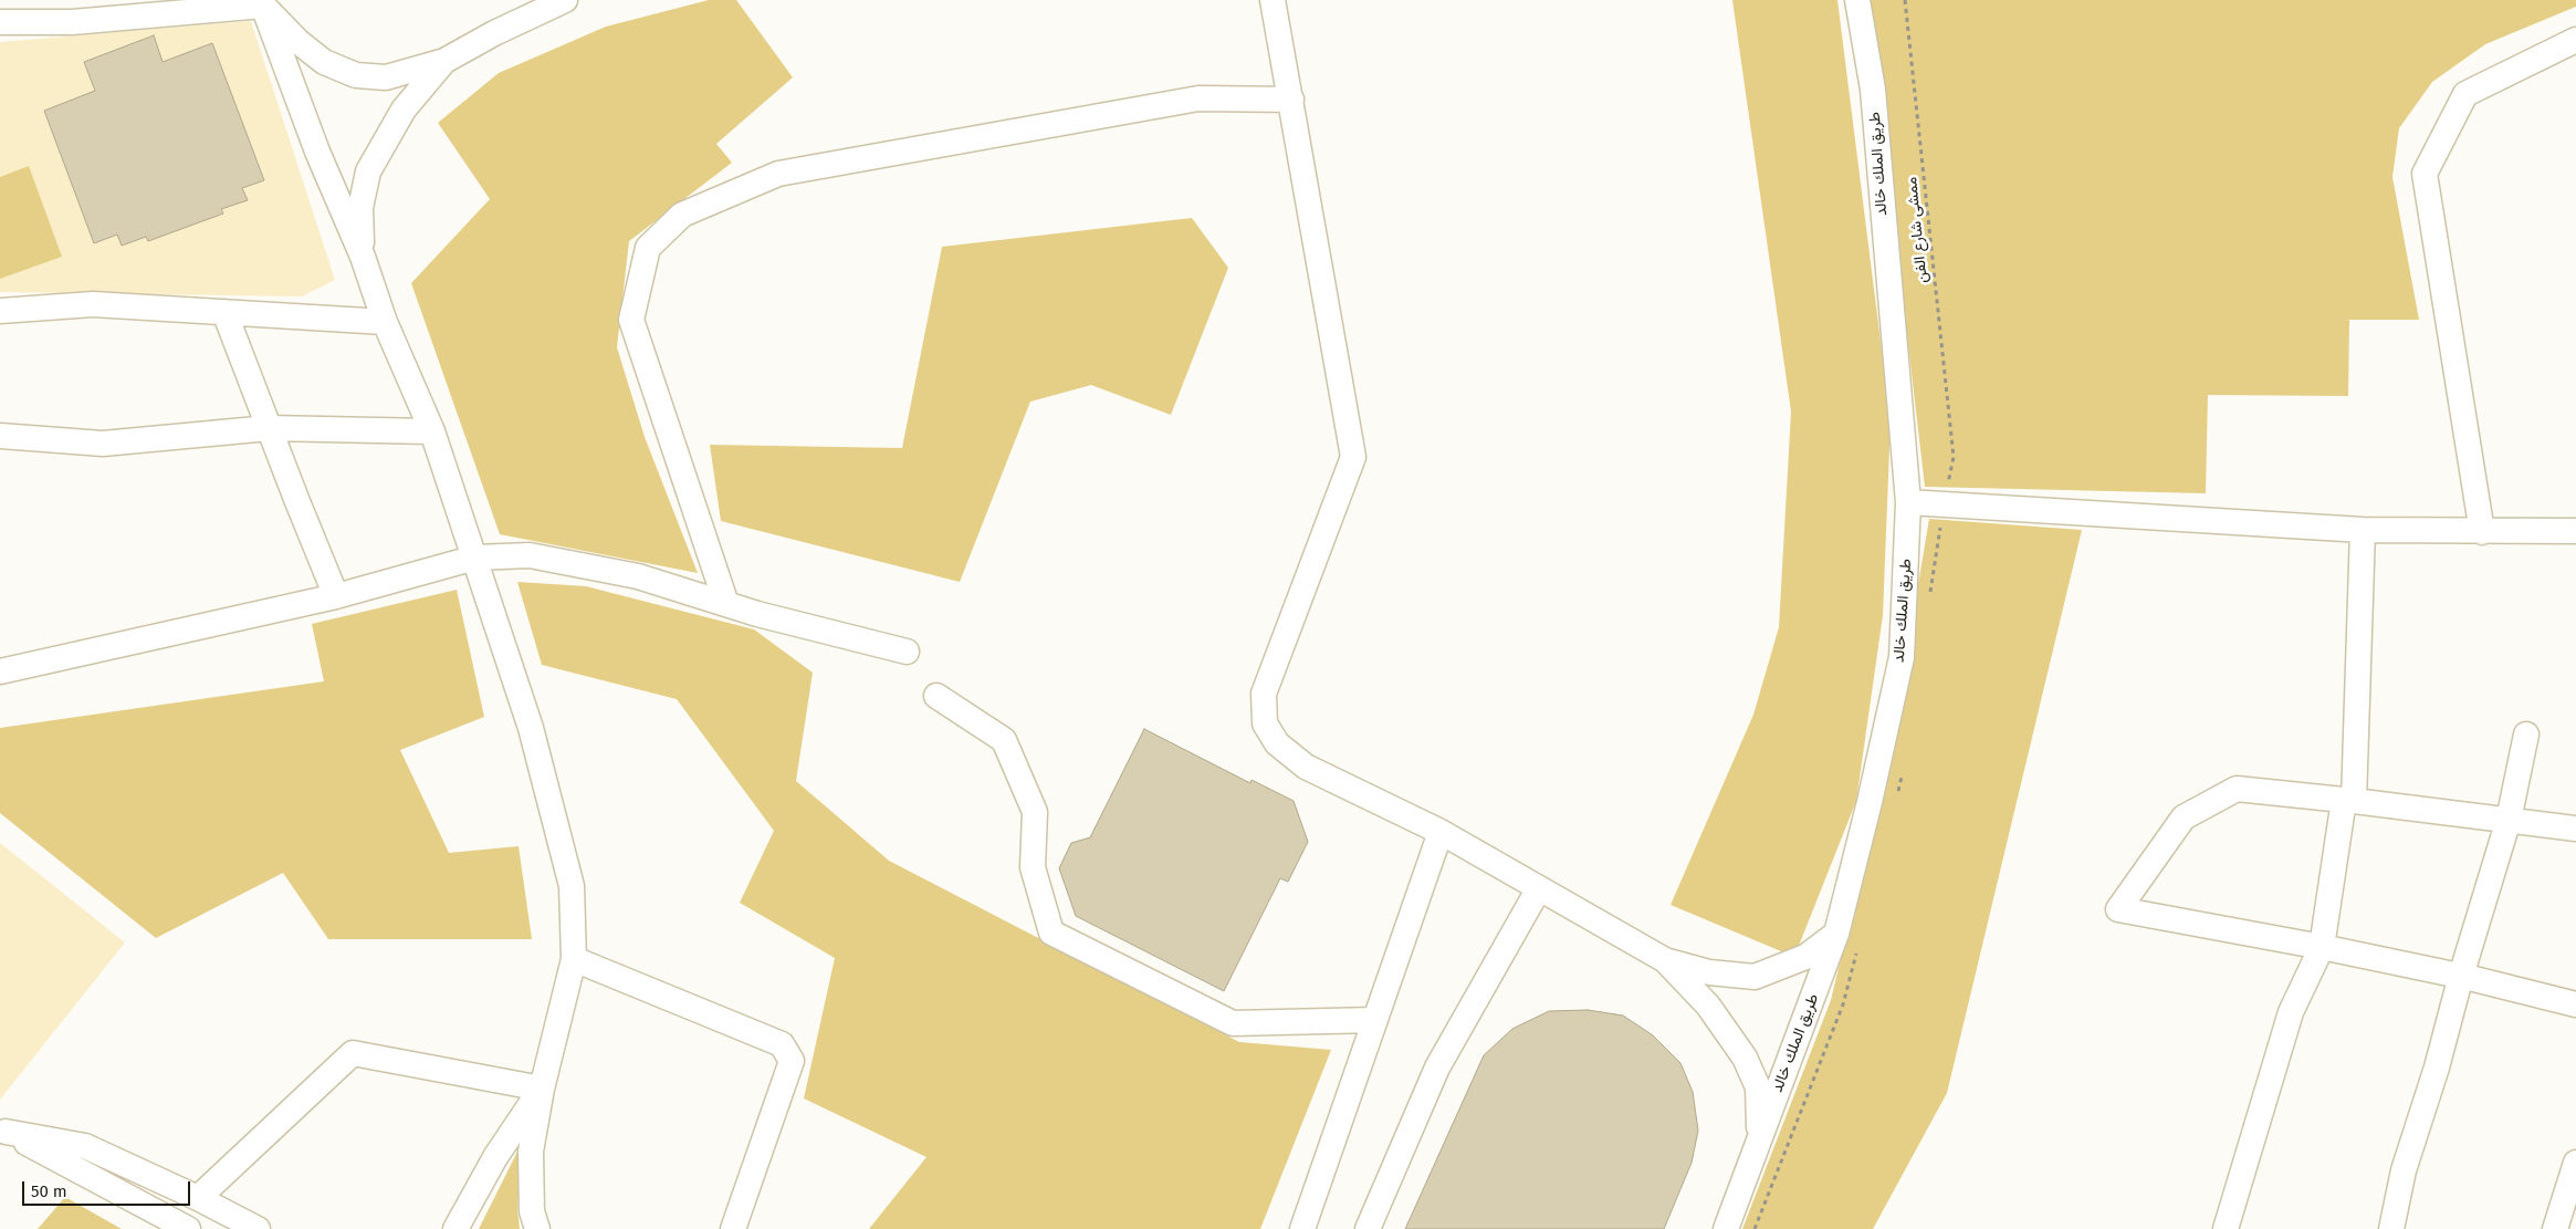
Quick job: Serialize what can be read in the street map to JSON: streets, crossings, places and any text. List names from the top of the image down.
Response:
{
  "streets": {
    "street": ["طريق الملك خالد"],
    "path": ["ممشى شارع الفن"]
  },
  "scale_bar": "50 m"
}
